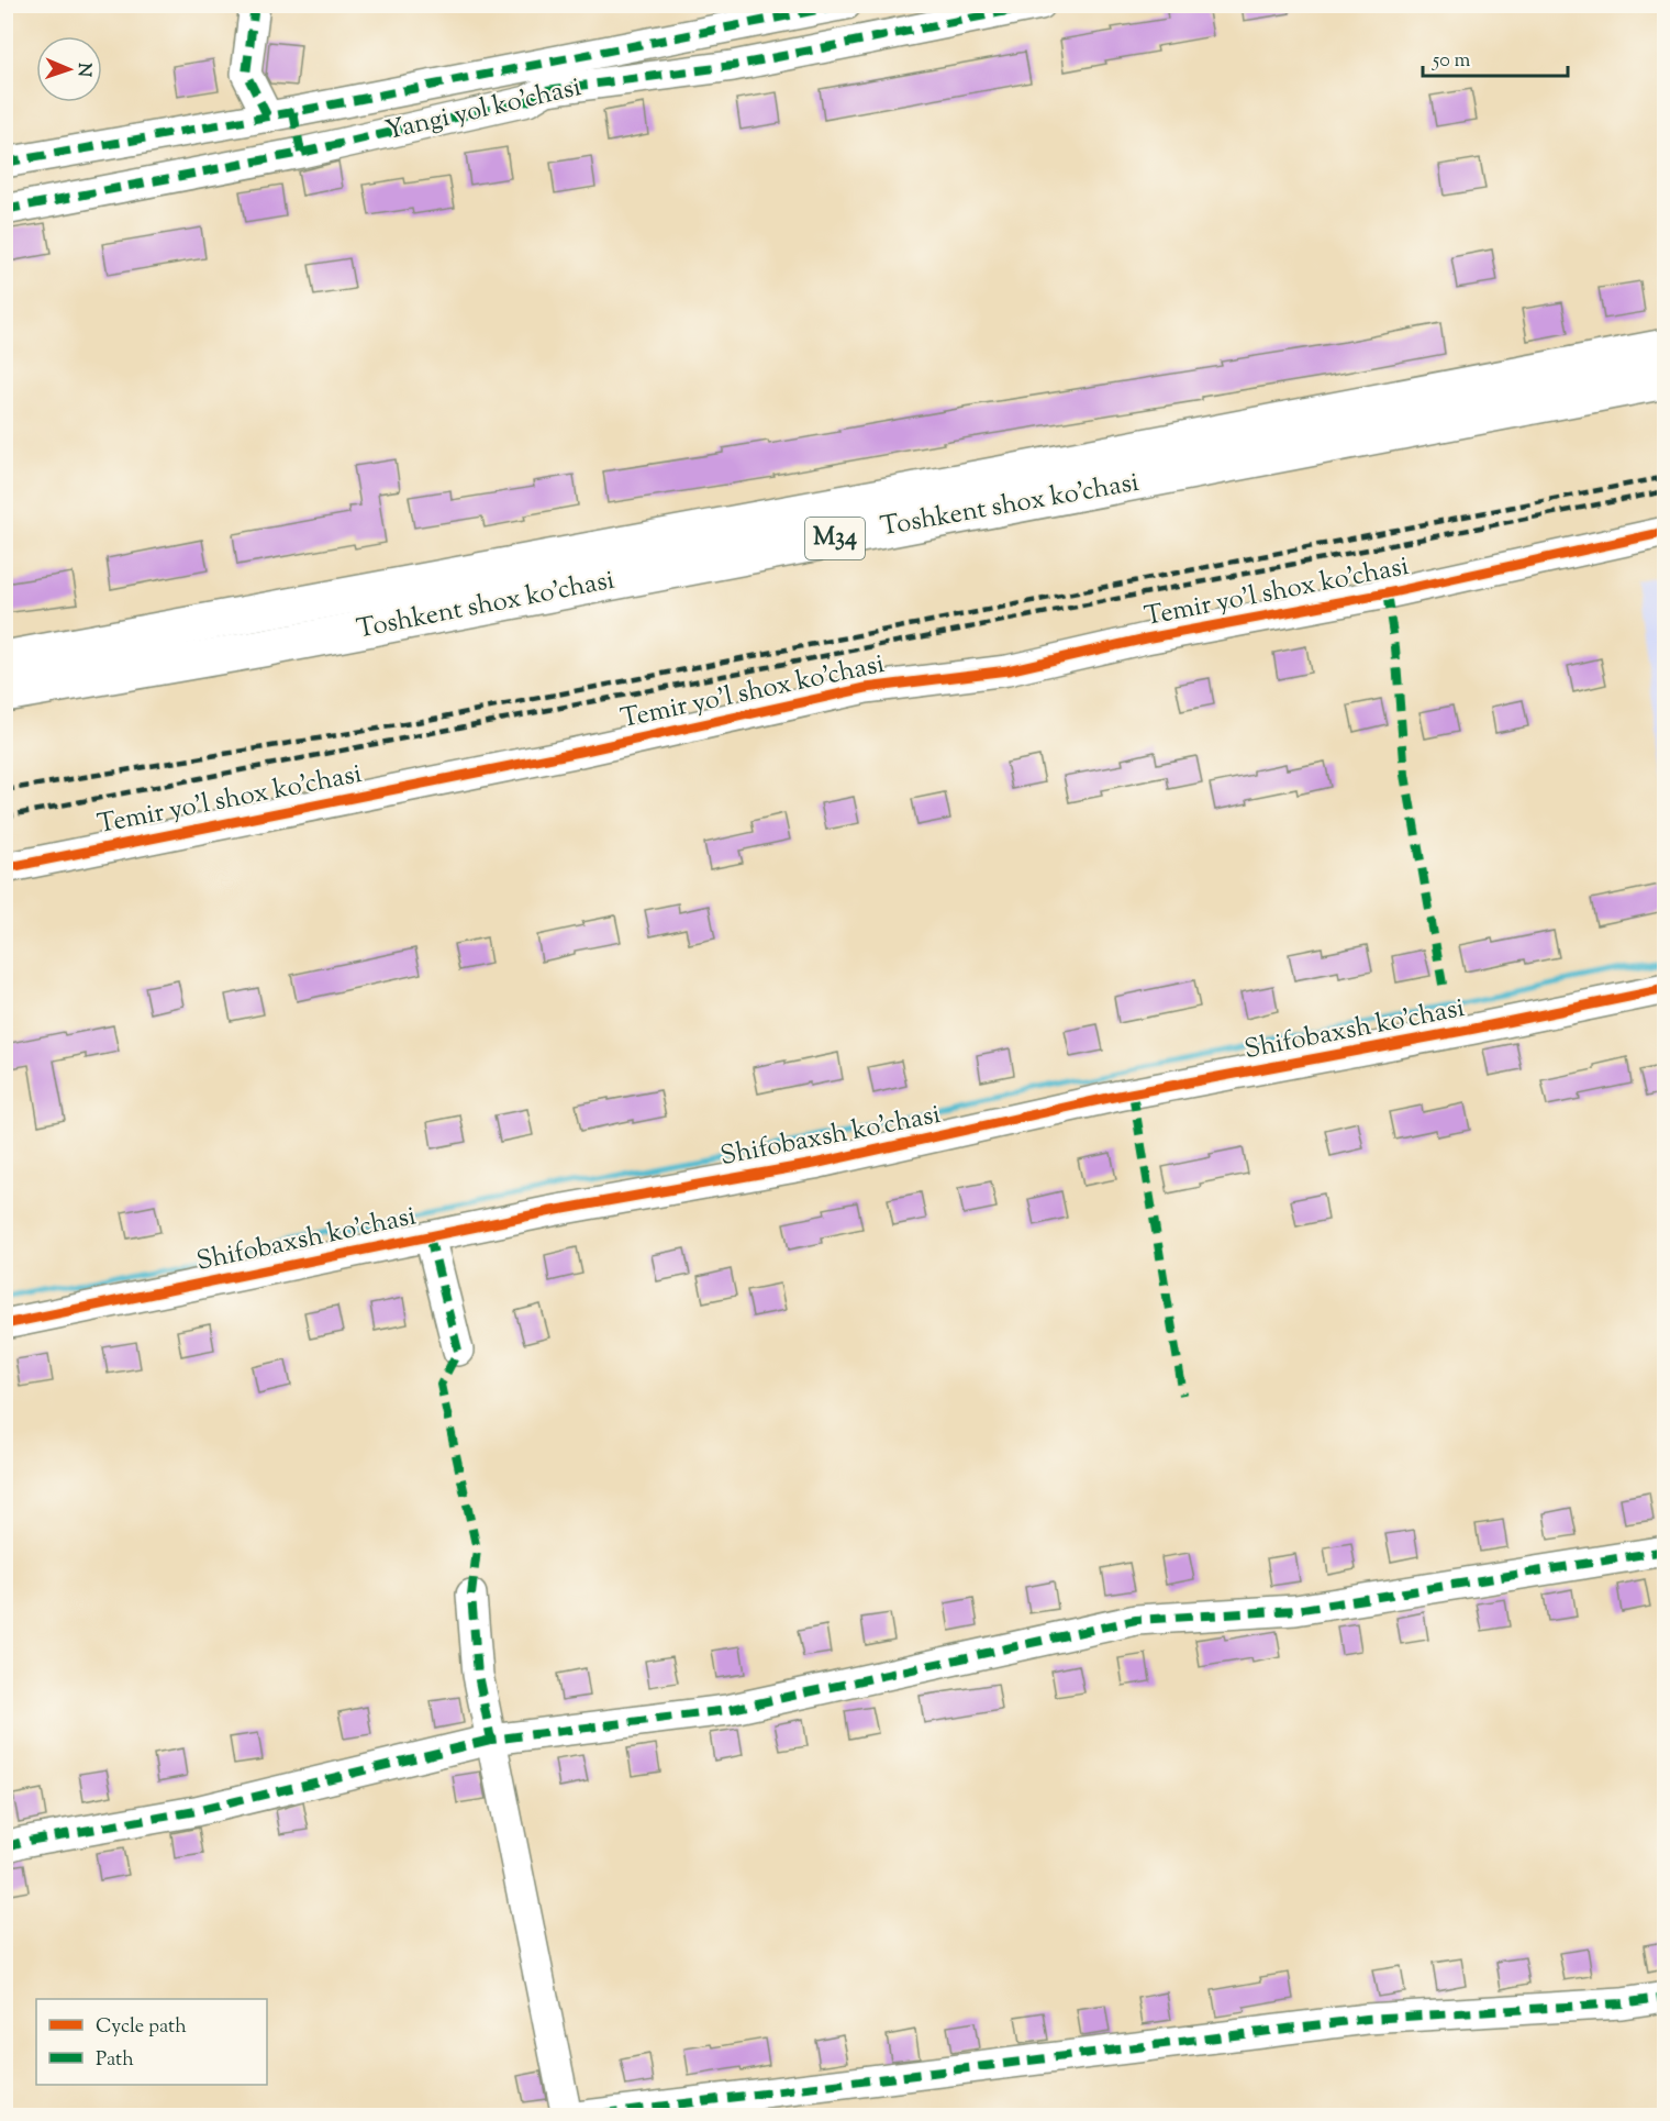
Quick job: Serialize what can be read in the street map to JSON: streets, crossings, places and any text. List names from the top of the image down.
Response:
{
  "streets": {
    "highway": ["Toshkent shox ko'chasi", "M34"],
    "street": ["Yangi yol ko'chasi", "Temir yo'l shox ko'chasi", "Shifobaxsh ko'chasi"]
  },
  "legend": ["Cycle path", "Path"],
  "scale_bar": "50 m",
  "north": "right"
}
